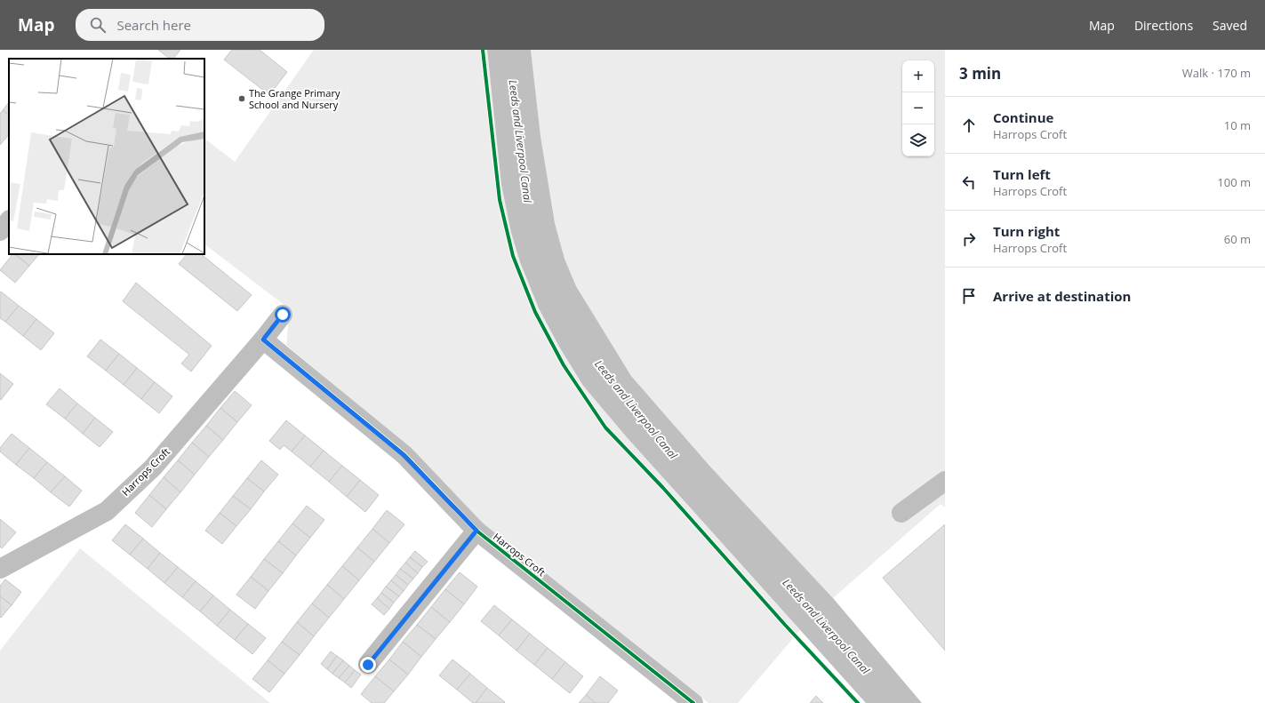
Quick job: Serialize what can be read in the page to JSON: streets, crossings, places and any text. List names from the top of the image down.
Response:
{
  "streets": {
    "street": ["Harrops Croft"]
  },
  "water": ["Leeds and Liverpool Canal"],
  "places": ["The Grange Primary School and Nursery"],
  "page": {
    "header": "Map",
    "search": "Search here",
    "nav": ["Map", "Directions", "Saved"],
    "heading": ["3 min", "Walk · 170 m"],
    "map_buttons": ["+", "−"],
    "list": [
      ["Continue", "Harrops Croft", "10 m"],
      ["Turn left", "Harrops Croft", "100 m"],
      ["Turn right", "Harrops Croft", "60 m"],
      "Arrive at destination"
    ]
  }
}
